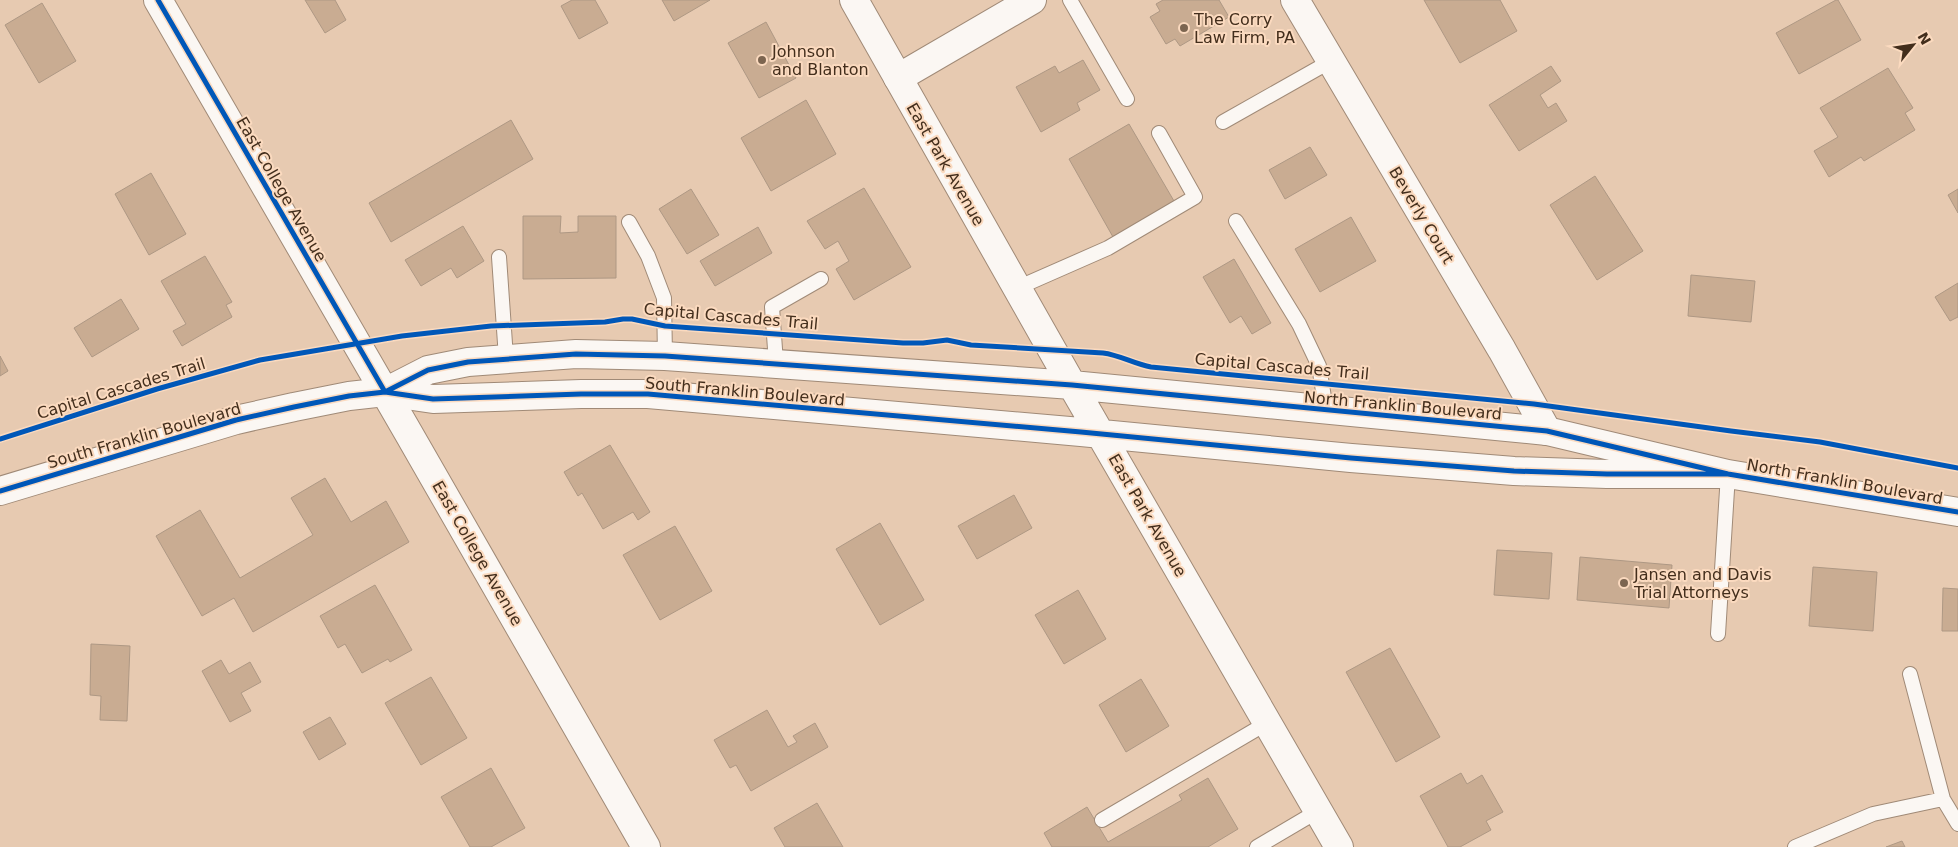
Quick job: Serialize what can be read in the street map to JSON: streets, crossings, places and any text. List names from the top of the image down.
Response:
{
  "streets": {
    "street": [
      "East Park Avenue",
      "East College Avenue",
      "Beverly Court",
      "South Franklin Boulevard",
      "North Franklin Boulevard"
    ],
    "cycle path": ["Capital Cascades Trail"]
  },
  "crossings": [
    ["East Park Avenue", "South Franklin Boulevard"],
    ["East Park Avenue", "North Franklin Boulevard"],
    ["East College Avenue", "South Franklin Boulevard"],
    ["Beverly Court", "North Franklin Boulevard"],
    ["South Franklin Boulevard", "North Franklin Boulevard"]
  ],
  "places": ["The Corry Law Firm, PA", "Johnson and Blanton", "Jansen and Davis Trial Attorneys"],
  "north": "top right"
}
